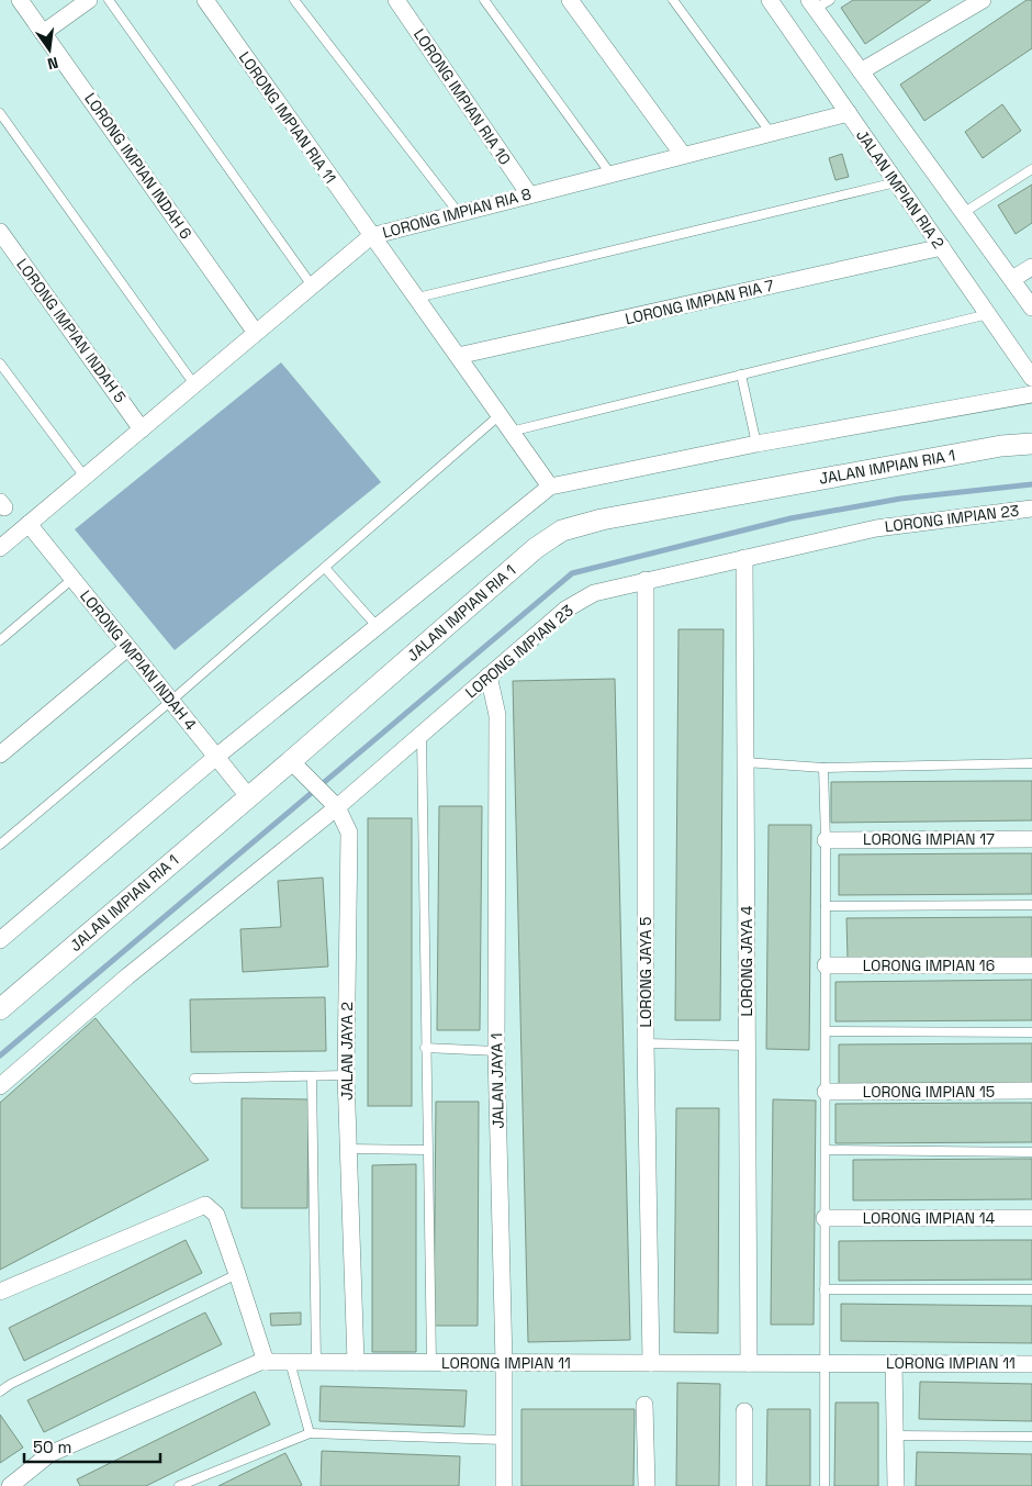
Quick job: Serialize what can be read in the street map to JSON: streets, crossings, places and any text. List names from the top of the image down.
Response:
{
  "streets": {
    "street": [
      "LORONG IMPIAN RIA 10",
      "LORONG IMPIAN RIA 11",
      "LORONG IMPIAN INDAH 6",
      "JALAN IMPIAN RIA 2",
      "LORONG IMPIAN RIA 8",
      "LORONG IMPIAN RIA 7",
      "LORONG IMPIAN INDAH 5",
      "JALAN IMPIAN RIA 1",
      "LORONG IMPIAN 23",
      "LORONG IMPIAN INDAH 4",
      "LORONG IMPIAN 17",
      "LORONG JAYA 4",
      "LORONG IMPIAN 16",
      "LORONG JAYA 5",
      "JALAN JAYA 2",
      "JALAN JAYA 1",
      "LORONG IMPIAN 15",
      "LORONG IMPIAN 14",
      "LORONG IMPIAN 11"
    ]
  },
  "crossings": [
    ["LORONG IMPIAN RIA 10", "LORONG IMPIAN RIA 8"],
    ["LORONG IMPIAN RIA 11", "LORONG IMPIAN RIA 8"],
    ["LORONG IMPIAN RIA 11", "LORONG IMPIAN RIA 7"],
    ["LORONG IMPIAN INDAH 6", "LORONG IMPIAN RIA 8"],
    ["JALAN IMPIAN RIA 2", "LORONG IMPIAN RIA 8"],
    ["JALAN IMPIAN RIA 2", "LORONG IMPIAN RIA 7"],
    ["LORONG IMPIAN RIA 8", "LORONG IMPIAN INDAH 5"],
    ["LORONG IMPIAN RIA 8", "LORONG IMPIAN INDAH 4"],
    ["JALAN IMPIAN RIA 1", "LORONG IMPIAN INDAH 4"],
    ["JALAN IMPIAN RIA 1", "JALAN JAYA 2"],
    ["LORONG IMPIAN 23", "LORONG JAYA 4"],
    ["LORONG IMPIAN 23", "LORONG JAYA 5"],
    ["LORONG IMPIAN 23", "JALAN JAYA 2"],
    ["LORONG IMPIAN 23", "JALAN JAYA 1"],
    ["LORONG JAYA 4", "LORONG IMPIAN 11"],
    ["LORONG JAYA 5", "LORONG IMPIAN 11"],
    ["JALAN JAYA 2", "LORONG IMPIAN 11"],
    ["JALAN JAYA 1", "LORONG IMPIAN 11"]
  ],
  "scale_bar": "50 m",
  "north": "bottom"
}
